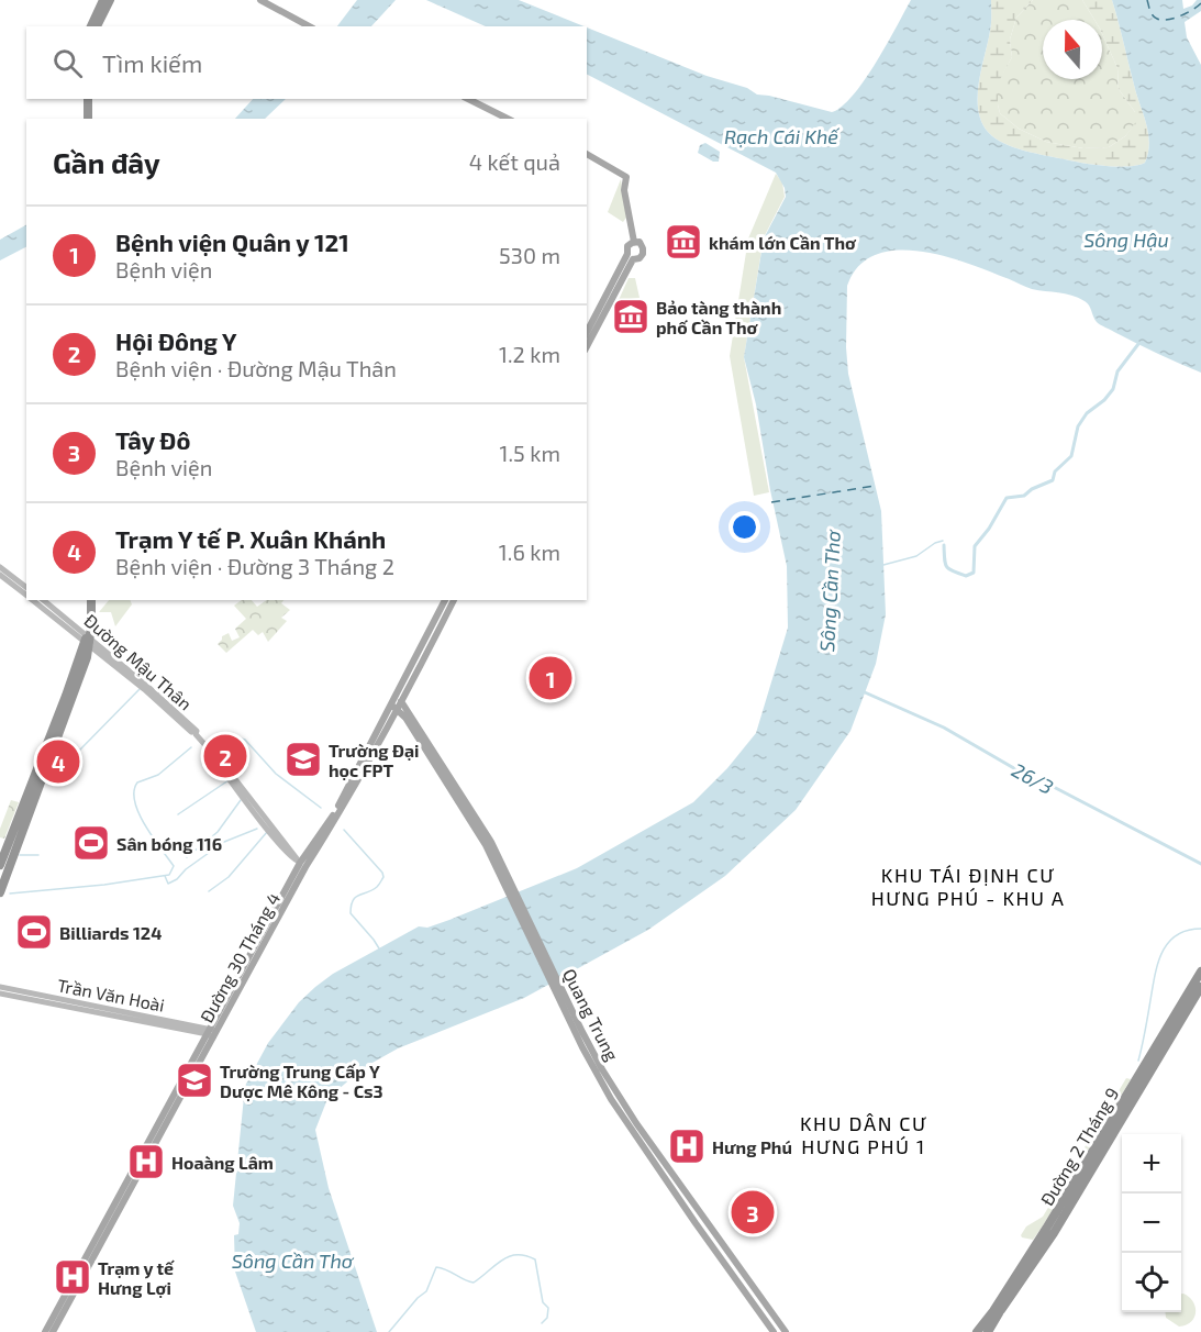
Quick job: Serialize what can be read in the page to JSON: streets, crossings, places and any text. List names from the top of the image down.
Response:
{
  "streets": {
    "highway": ["Đường 2 Tháng 9"],
    "main road": [
      "Đường Mậu Thân",
      "Đường 30 Tháng 4",
      "Trần Văn Hoài",
      "Quang Trung"
    ]
  },
  "crossings": [
    ["Đường Mậu Thân", "Đường 30 Tháng 4"],
    ["Đường 30 Tháng 4", "Trần Văn Hoài"],
    ["Đường 30 Tháng 4", "Quang Trung"]
  ],
  "districts": ["KHU TÁI ĐỊNH CƯ HƯNG PHÚ - KHU A", "KHU DÂN CƯ HƯNG PHÚ 1"],
  "water": [
    "Rạch Cái Khế",
    "Sông Hậu",
    "Sông Cần Thơ",
    "26/3"
  ],
  "places": {
    "museum": ["khám lớn Cần Thơ", "Bảo tàng thành phố Cần Thơ"],
    "school or university": ["Trường Đại học FPT", "Trường Trung Cấp Y Dược Mê Kông - Cs3"],
    "sports": ["Sân bóng 116", "Billiards 124"],
    "hospital": ["Hưng Phú", "Hoaàng Lâm", "Trạm y tế Hưng Lợi"]
  },
  "north": "top",
  "page": {
    "search": "Tìm kiếm",
    "heading": ["Gần đây", "4 kết quả"],
    "list": [
      {
        "mark": "1",
        "name": "Bệnh viện Quân y 121",
        "note": "Bệnh viện",
        "value": "530 m"
      },
      {
        "mark": "2",
        "name": "Hội Đông Y",
        "note": "Bệnh viện · Đường Mậu Thân",
        "value": "1.2 km"
      },
      {
        "mark": "3",
        "name": "Tây Đô",
        "note": "Bệnh viện",
        "value": "1.5 km"
      },
      {
        "mark": "4",
        "name": "Trạm Y tế P. Xuân Khánh",
        "note": "Bệnh viện · Đường 3 Tháng 2",
        "value": "1.6 km"
      }
    ],
    "pins": [
      "1",
      "2",
      "4",
      "3"
    ],
    "map_buttons": ["+", "−"]
  }
}
